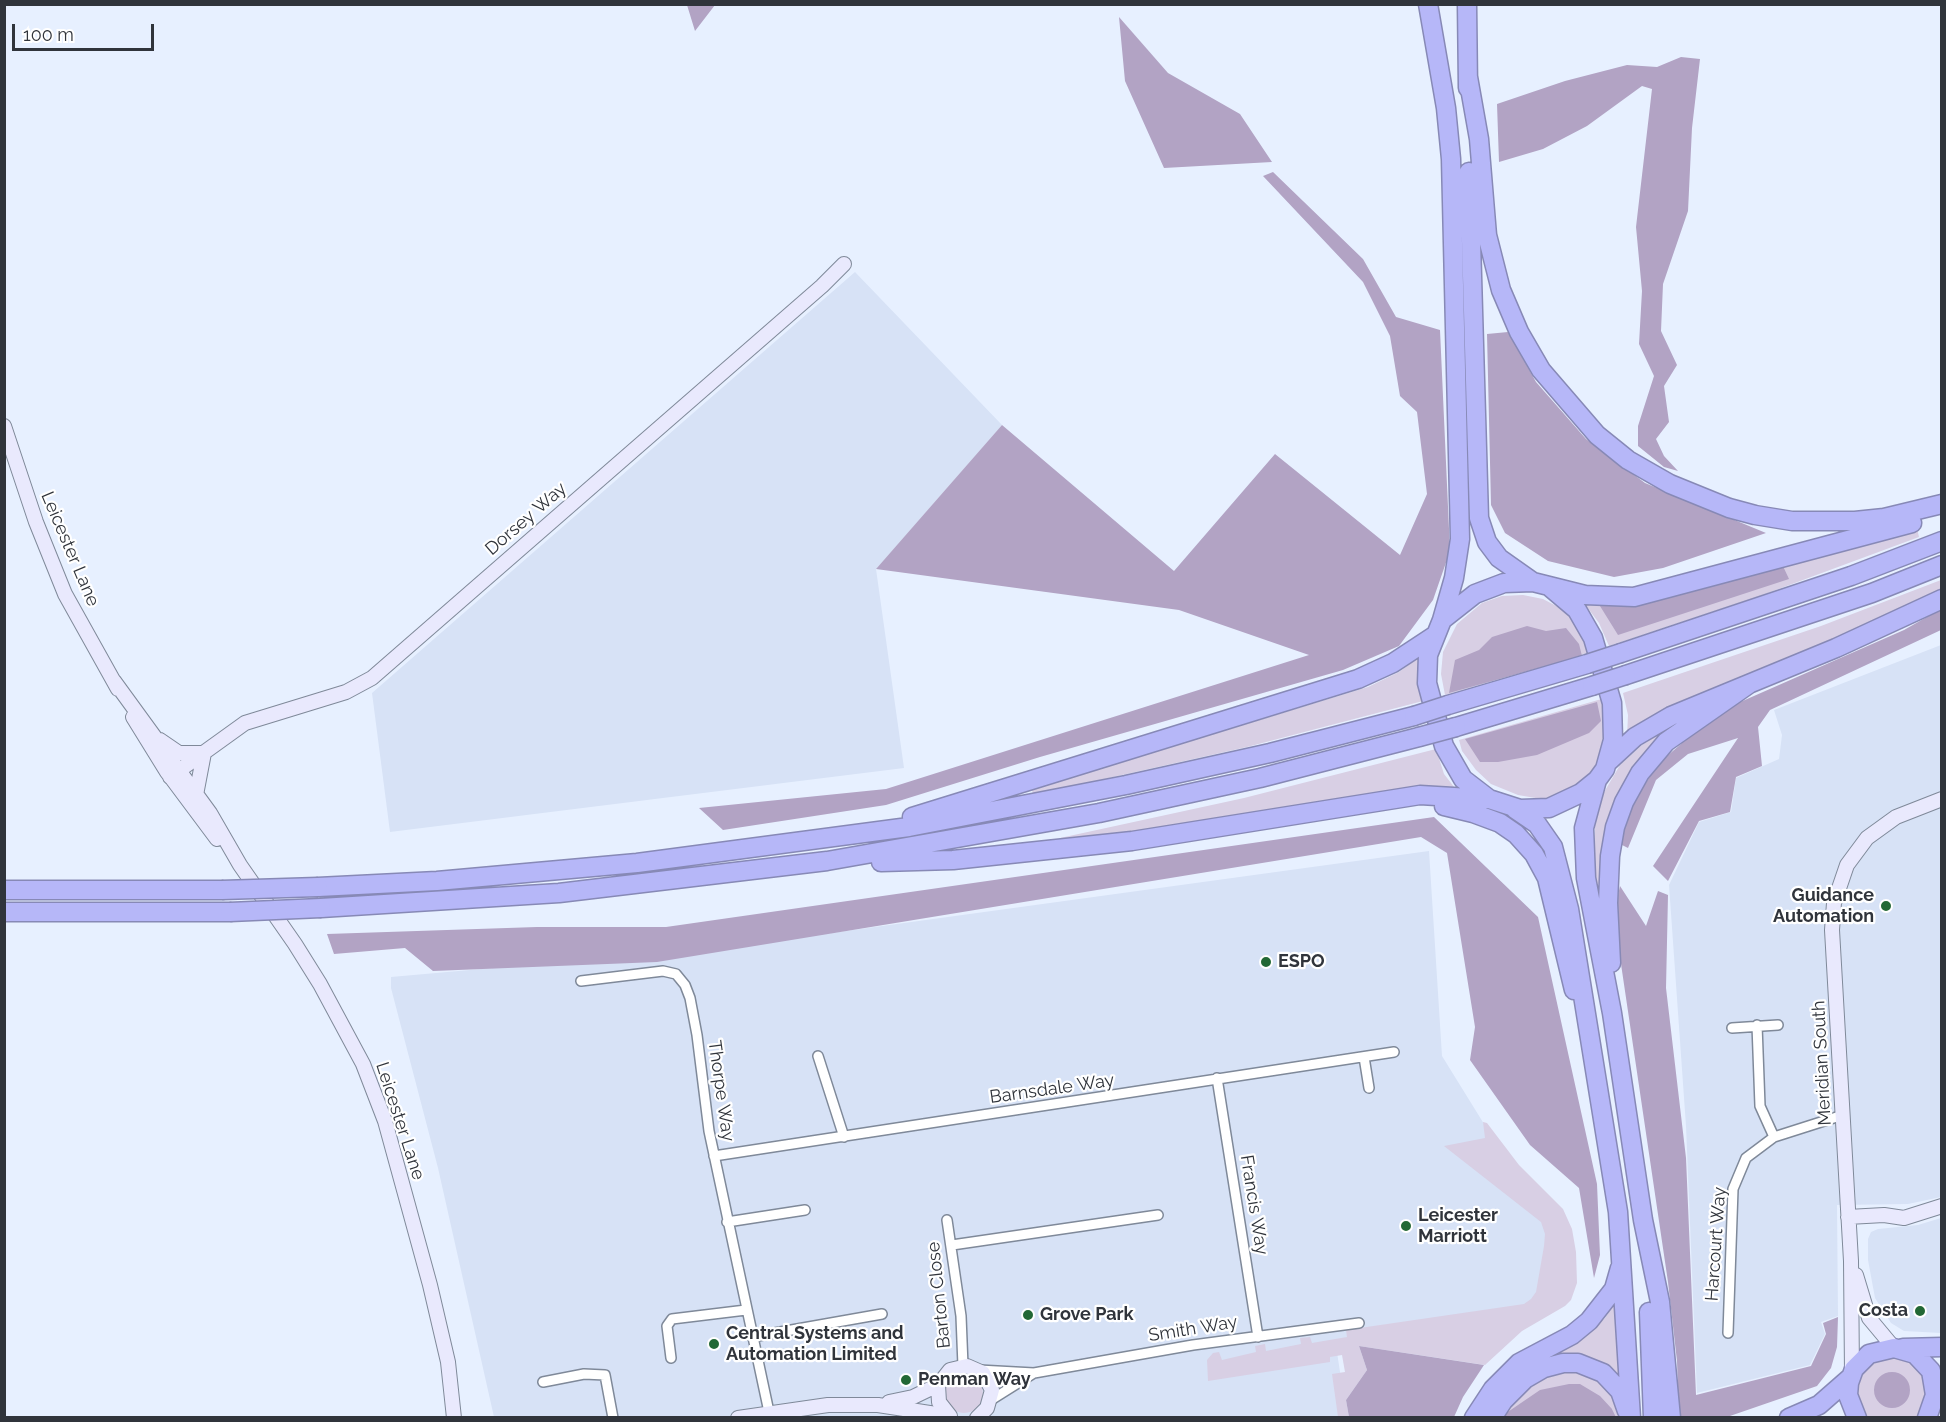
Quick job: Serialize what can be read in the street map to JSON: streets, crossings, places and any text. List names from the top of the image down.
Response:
{
  "streets": {
    "street": [
      "Dorsey Way",
      "Leicester Lane",
      "Meridian South",
      "Barnsdale Way",
      "Thorpe Way",
      "Francis Way",
      "Harcourt Way",
      "Barton Close",
      "Smith Way"
    ]
  },
  "crossings": [
    ["Dorsey Way", "Leicester Lane"],
    ["Meridian South", "Harcourt Way"],
    ["Barnsdale Way", "Thorpe Way"],
    ["Barnsdale Way", "Francis Way"],
    ["Francis Way", "Smith Way"]
  ],
  "places": [
    "Guidance Automation",
    "ESPO",
    "Leicester Marriott",
    "Costa",
    "Grove Park",
    "Central Systems and Automation Limited",
    "Penman Way"
  ],
  "scale_bar": "100 m"
}
